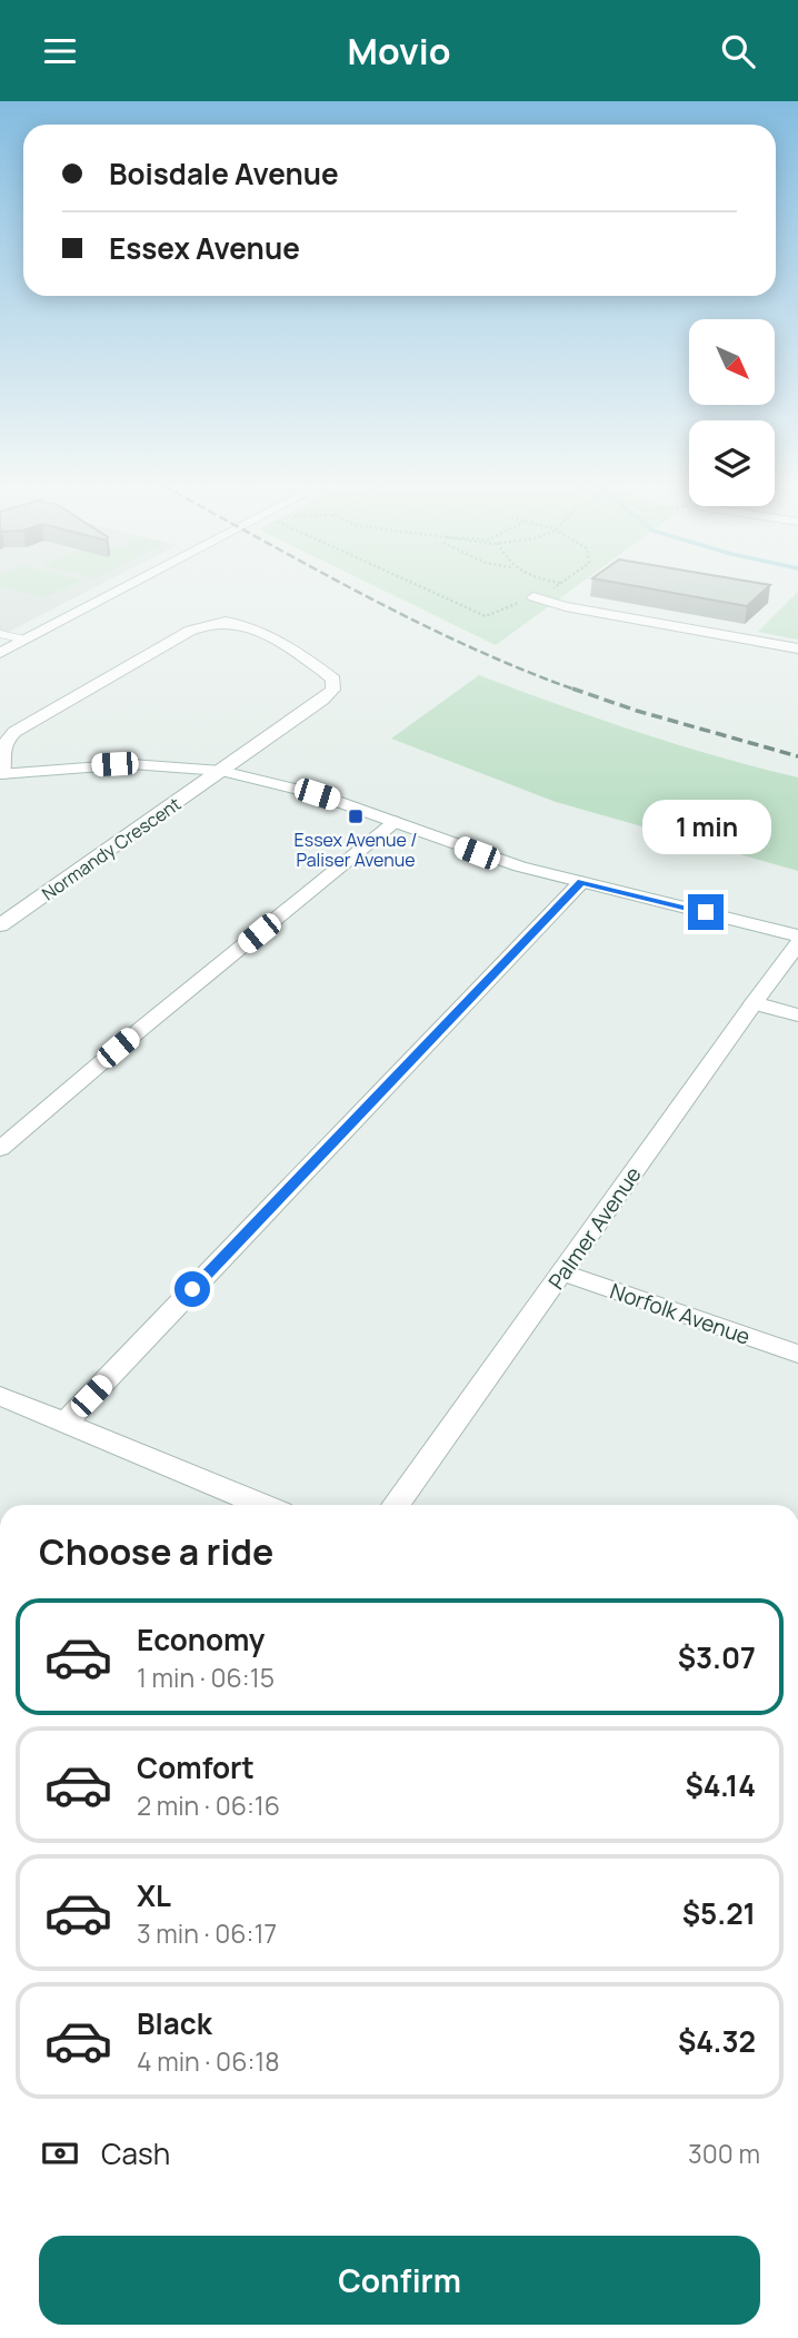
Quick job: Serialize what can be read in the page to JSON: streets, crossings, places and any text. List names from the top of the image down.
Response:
{
  "streets": {
    "street": ["Normandy Crescent", "Palmer Avenue", "Norfolk Avenue"]
  },
  "crossings": [
    ["Palmer Avenue", "Norfolk Avenue"]
  ],
  "places": {
    "transit": ["Essex Avenue / Paliser Avenue"]
  },
  "north": "bottom right",
  "page": {
    "header": "Movio",
    "banner": ["Boisdale Avenue", "Essex Avenue"],
    "bubble": "1 min",
    "heading": "Choose a ride",
    "list": [
      {
        "name": "Economy",
        "note": "1 min · 06:15",
        "value": "$3.07"
      },
      {
        "name": "Comfort",
        "note": "2 min · 06:16",
        "value": "$4.14"
      },
      {
        "name": "XL",
        "note": "3 min · 06:17",
        "value": "$5.21"
      },
      {
        "name": "Black",
        "note": "4 min · 06:18",
        "value": "$4.32"
      }
    ],
    "pay": ["Cash", "300 m"],
    "buttons": "Confirm"
  }
}
